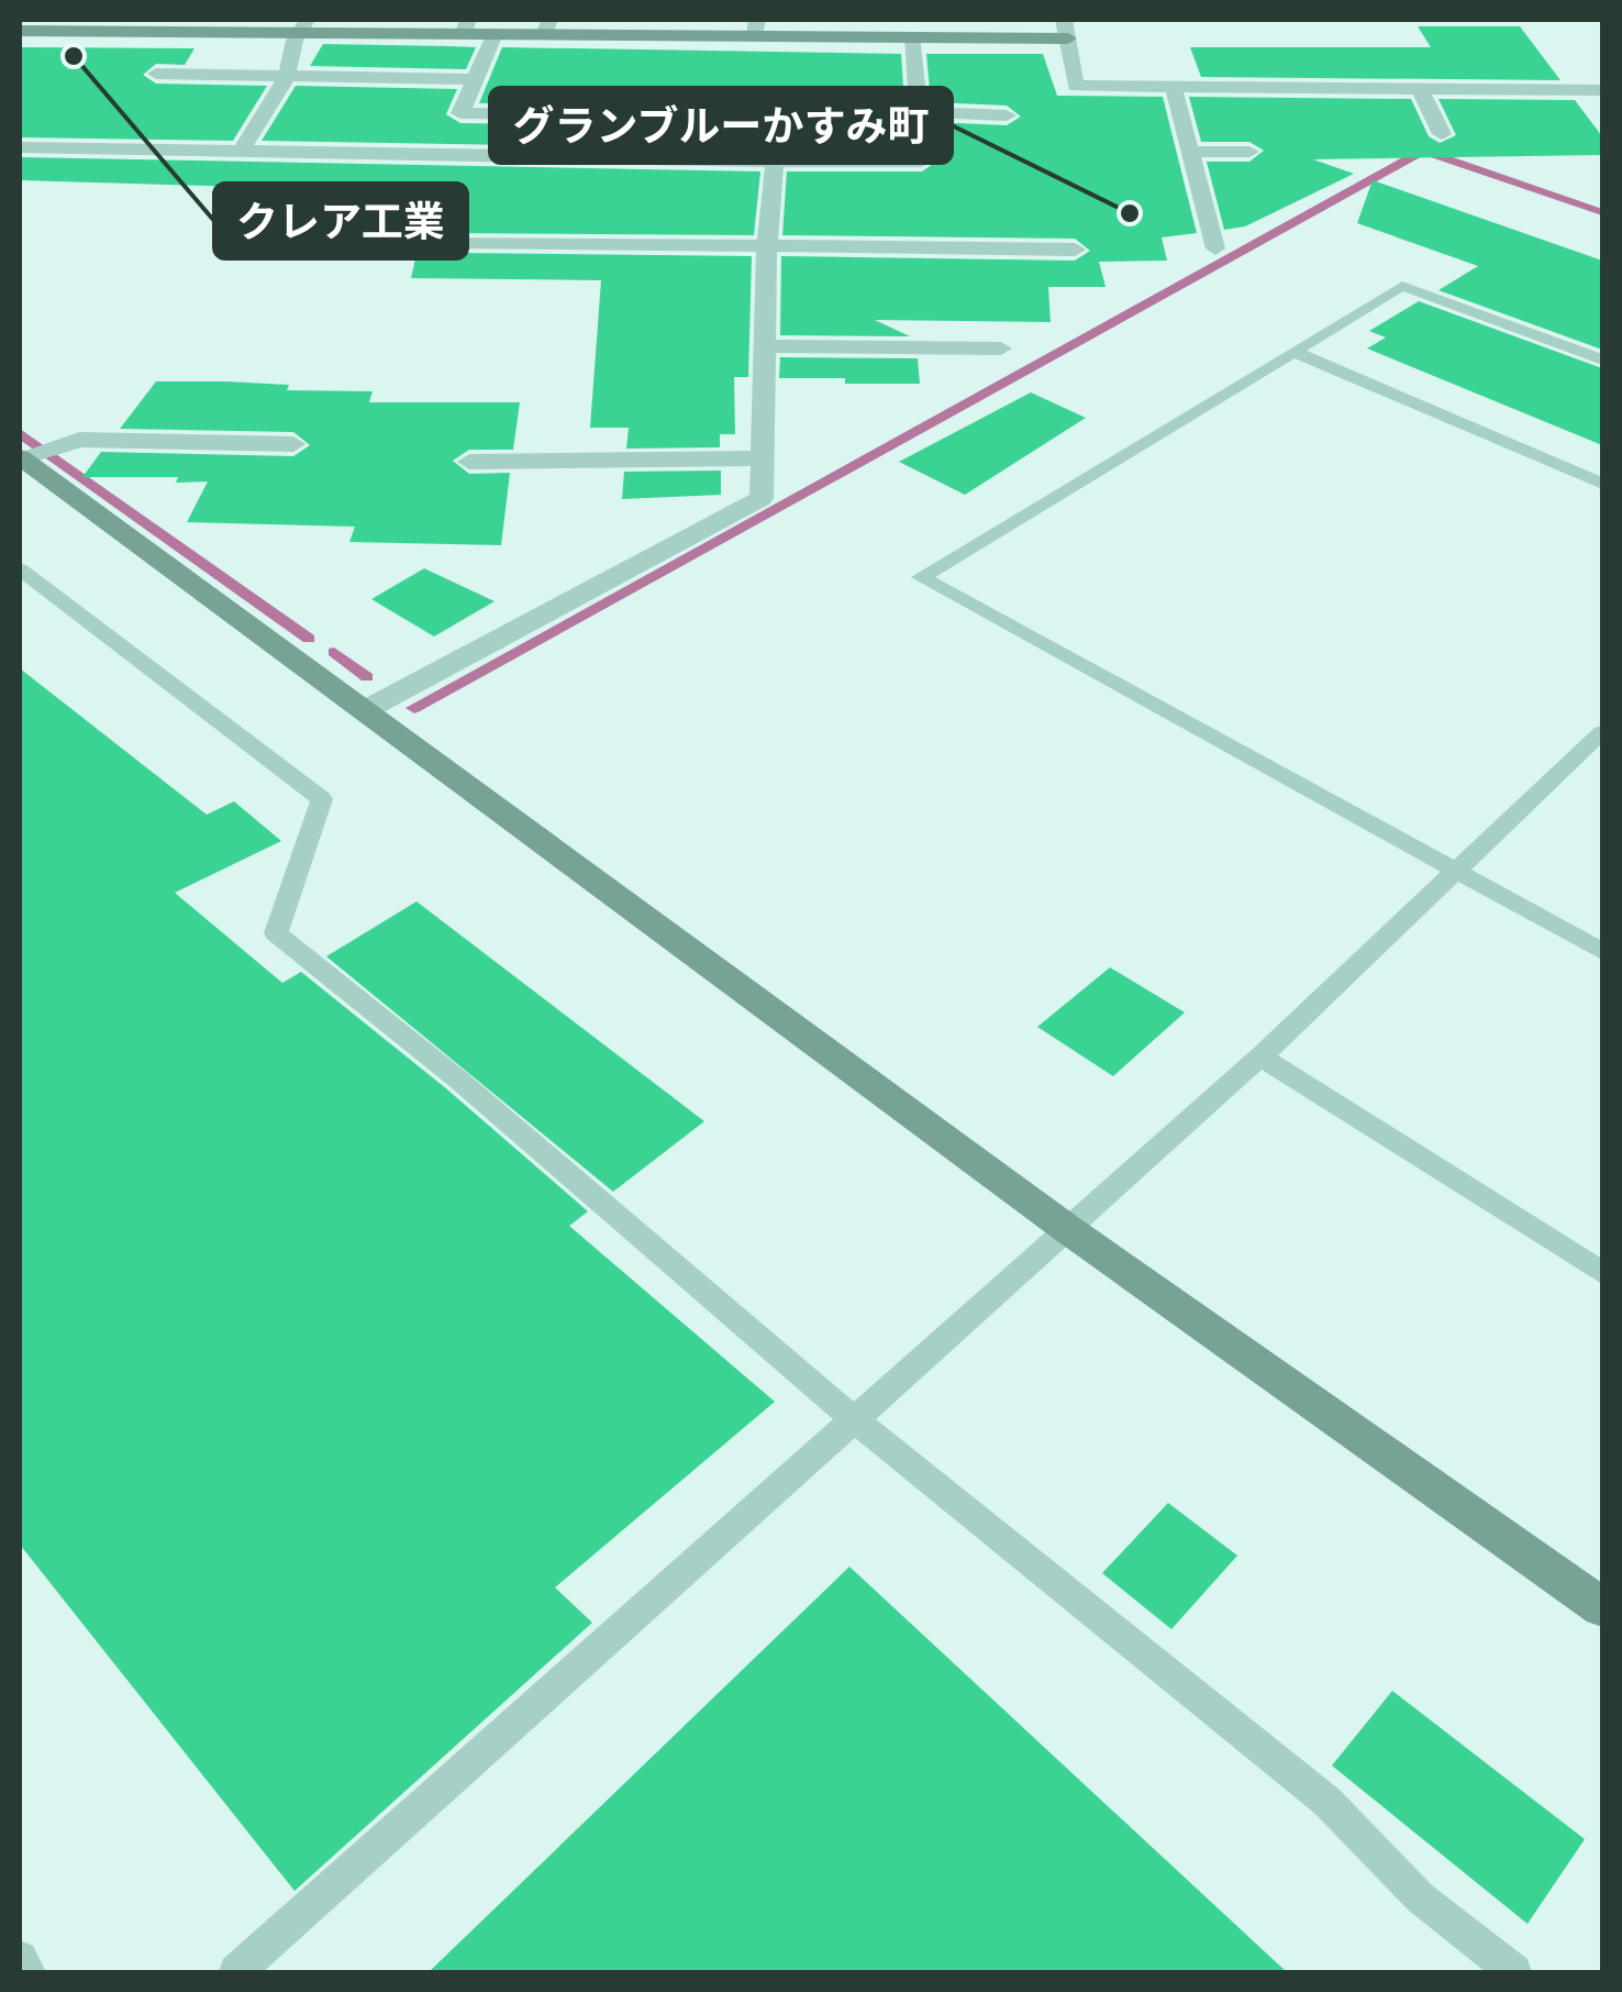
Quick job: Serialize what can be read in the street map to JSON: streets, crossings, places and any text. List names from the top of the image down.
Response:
{
  "places": ["クレア工業", "グランブルーかすみ町"]
}
